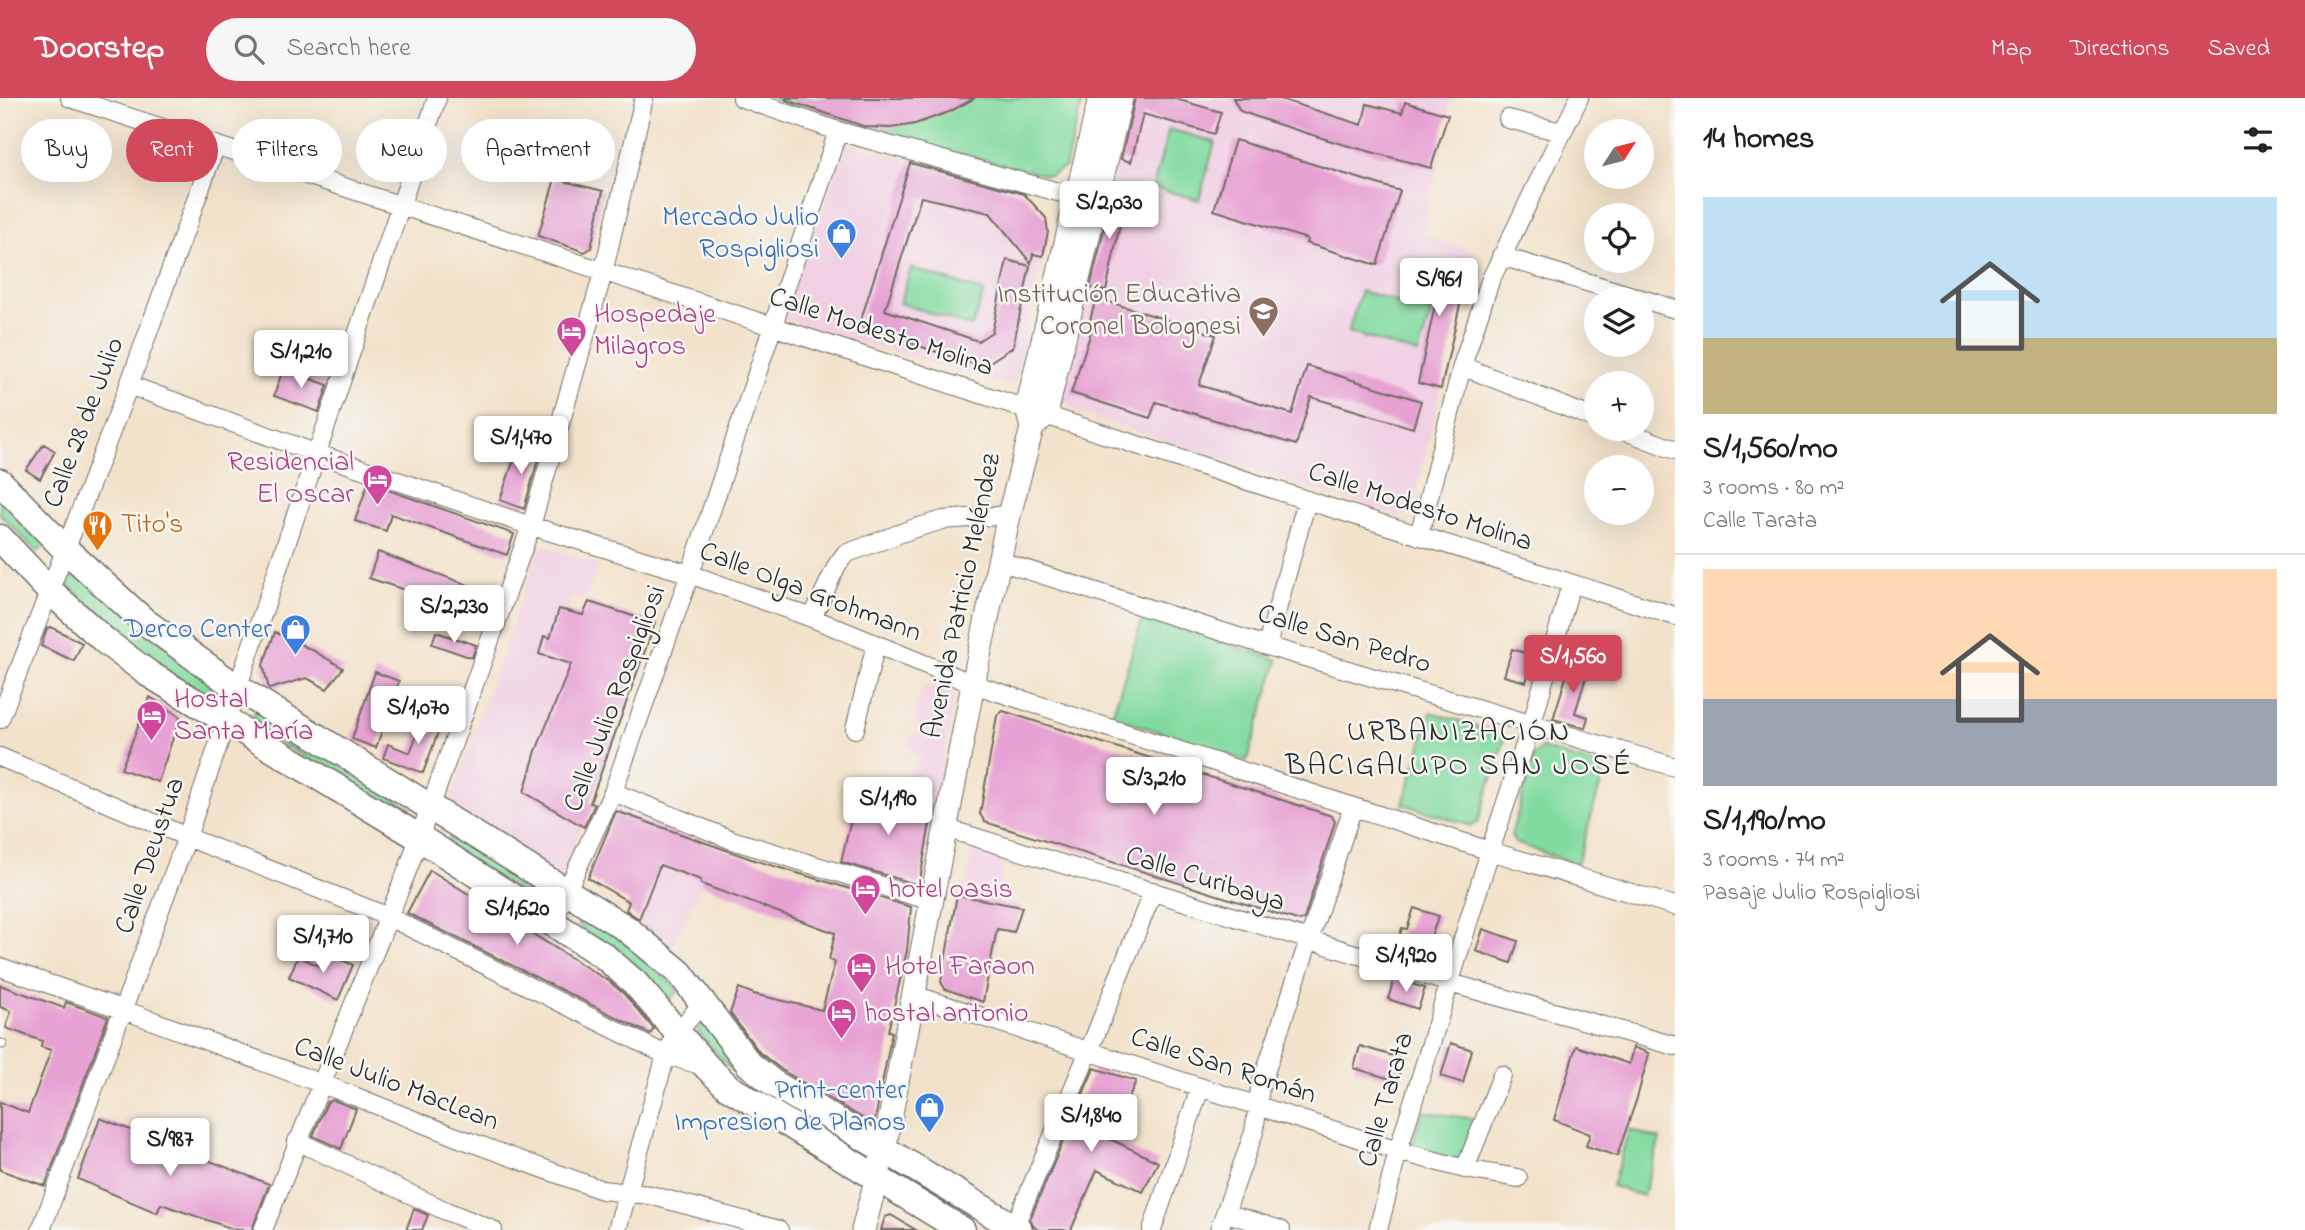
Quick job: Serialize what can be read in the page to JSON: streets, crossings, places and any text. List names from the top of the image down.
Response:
{
  "streets": {
    "street": [
      "Calle Modesto Molina",
      "Calle 28 de Julio",
      "Calle Olga Grohmann",
      "Avenida Patricio Meléndez",
      "Calle San Pedro",
      "Calle Julio Rospigliosi",
      "Calle Deustua",
      "Calle Curibaya",
      "Calle San Román",
      "Calle Julio MacLean",
      "Calle Tarata"
    ]
  },
  "crossings": [
    ["Calle Modesto Molina", "Avenida Patricio Meléndez"],
    ["Calle Modesto Molina", "Calle Julio Rospigliosi"],
    ["Calle Modesto Molina", "Calle Deustua"],
    ["Calle Modesto Molina", "Calle Tarata"],
    ["Calle 28 de Julio", "Calle Olga Grohmann"],
    ["Calle Olga Grohmann", "Avenida Patricio Meléndez"],
    ["Calle Olga Grohmann", "Calle Julio Rospigliosi"],
    ["Calle Olga Grohmann", "Calle Deustua"],
    ["Calle Olga Grohmann", "Calle Tarata"],
    ["Avenida Patricio Meléndez", "Calle San Pedro"],
    ["Avenida Patricio Meléndez", "Calle Curibaya"],
    ["Avenida Patricio Meléndez", "Calle San Román"],
    ["Calle San Pedro", "Calle Tarata"],
    ["Calle Deustua", "Calle Julio MacLean"],
    ["Calle Curibaya", "Calle Tarata"],
    ["Calle San Román", "Calle Tarata"]
  ],
  "districts": ["URBANIZACIÓN BACIGALUPO SAN JOSÉ"],
  "places": {
    "shop": ["Mercado Julio Rospigliosi", "Derco Center", "Print-center Impresion de Planos"],
    "school or university": ["Institución Educativa Coronel Bolognesi"],
    "hotel": [
      "Hospedaje Milagros",
      "Residencial El Oscar",
      "Hostal Santa María",
      "hotel oasis",
      "Hotel Faraon",
      "hostal antonio"
    ],
    "restaurant": ["Tito's"]
  },
  "north": "top right",
  "page": {
    "header": "Doorstep",
    "search": "Search here",
    "nav": ["Map", "Directions", "Saved"],
    "heading": "14 homes",
    "map_buttons": ["+", "−"],
    "chip": [
      "Buy",
      "Rent",
      "Filters",
      "New",
      "Apartment"
    ],
    "price": [
      "S/2,030",
      "S/961",
      "S/1,210",
      "S/1,470",
      "S/2,230",
      "S/1,560",
      "S/1,070",
      "S/3,210",
      "S/1,190",
      "S/1,620",
      "S/1,710",
      "S/1,920",
      "S/1,840",
      "S/987"
    ],
    "list": [
      {
        "name": "S/1,560/mo",
        "note": "3 rooms · 80 m² · Calle Tarata"
      },
      {
        "name": "S/1,190/mo",
        "note": "3 rooms · 74 m² · Pasaje Julio Rospigliosi"
      }
    ]
  }
}
